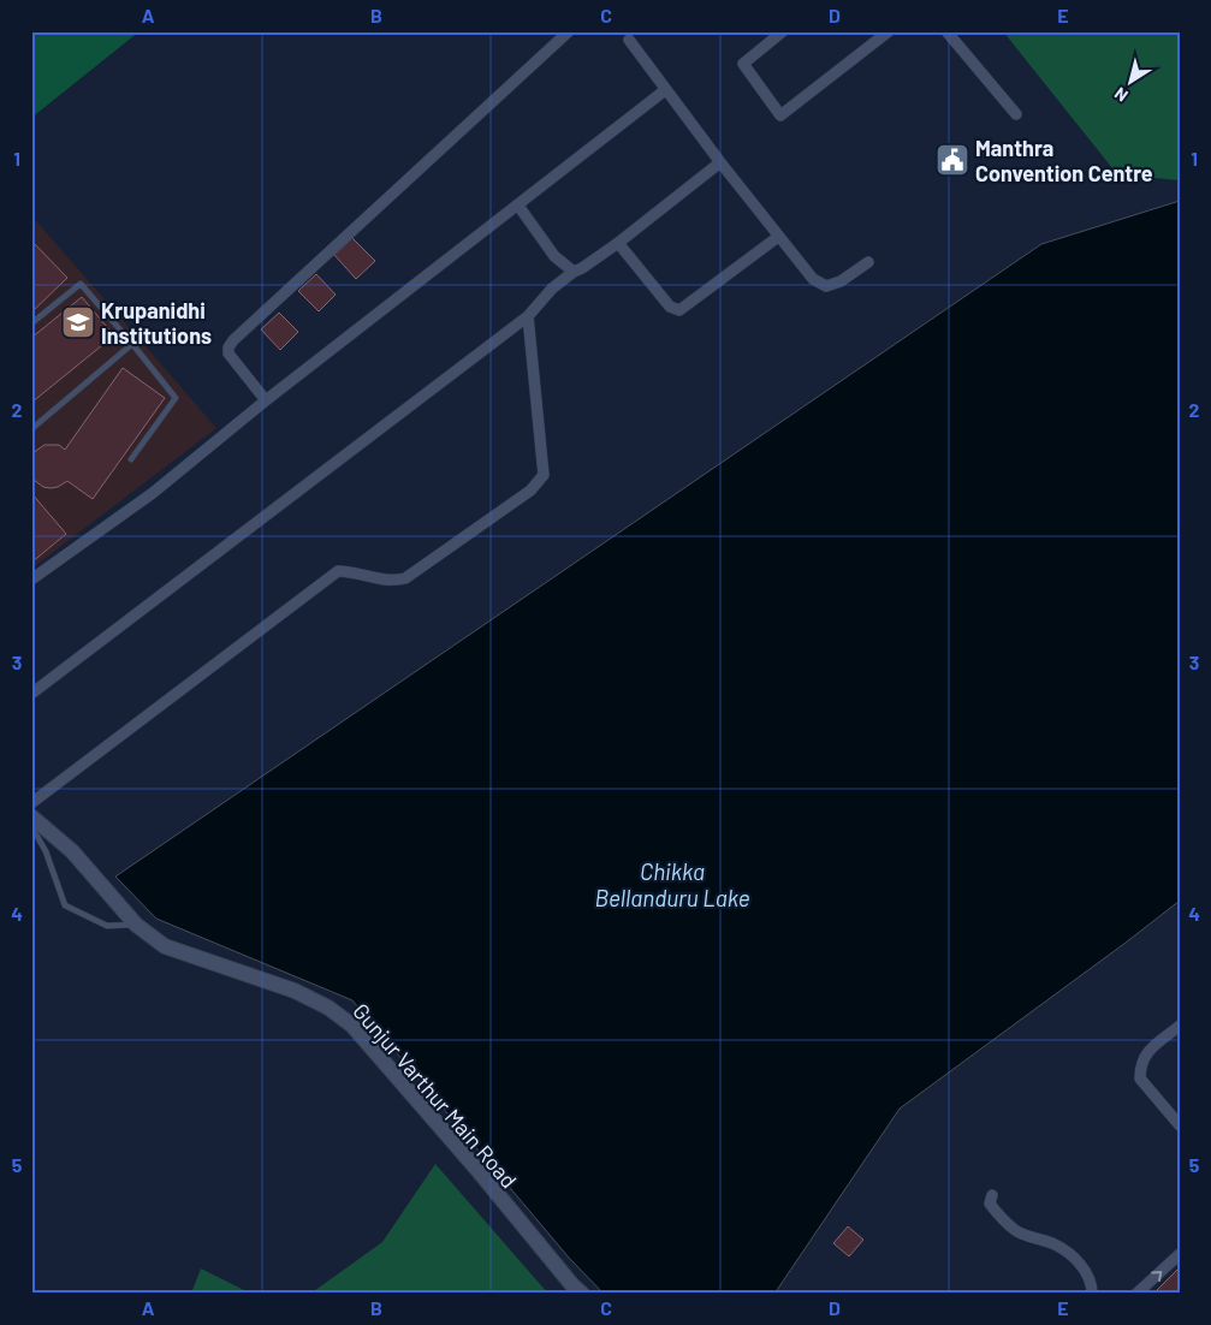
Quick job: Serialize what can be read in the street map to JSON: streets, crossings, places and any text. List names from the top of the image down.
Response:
{
  "streets": {
    "main road": ["Gunjur Varthur Main Road"]
  },
  "water": ["Chikka Bellanduru Lake"],
  "places": {
    "public building": ["Manthra Convention Centre"],
    "school or university": ["Krupanidhi Institutions"]
  },
  "north": "bottom left",
  "grid": {
    "columns": [
      "A",
      "B",
      "C",
      "D",
      "E"
    ],
    "rows": [
      "1",
      "2",
      "3",
      "4",
      "5"
    ]
  }
}
